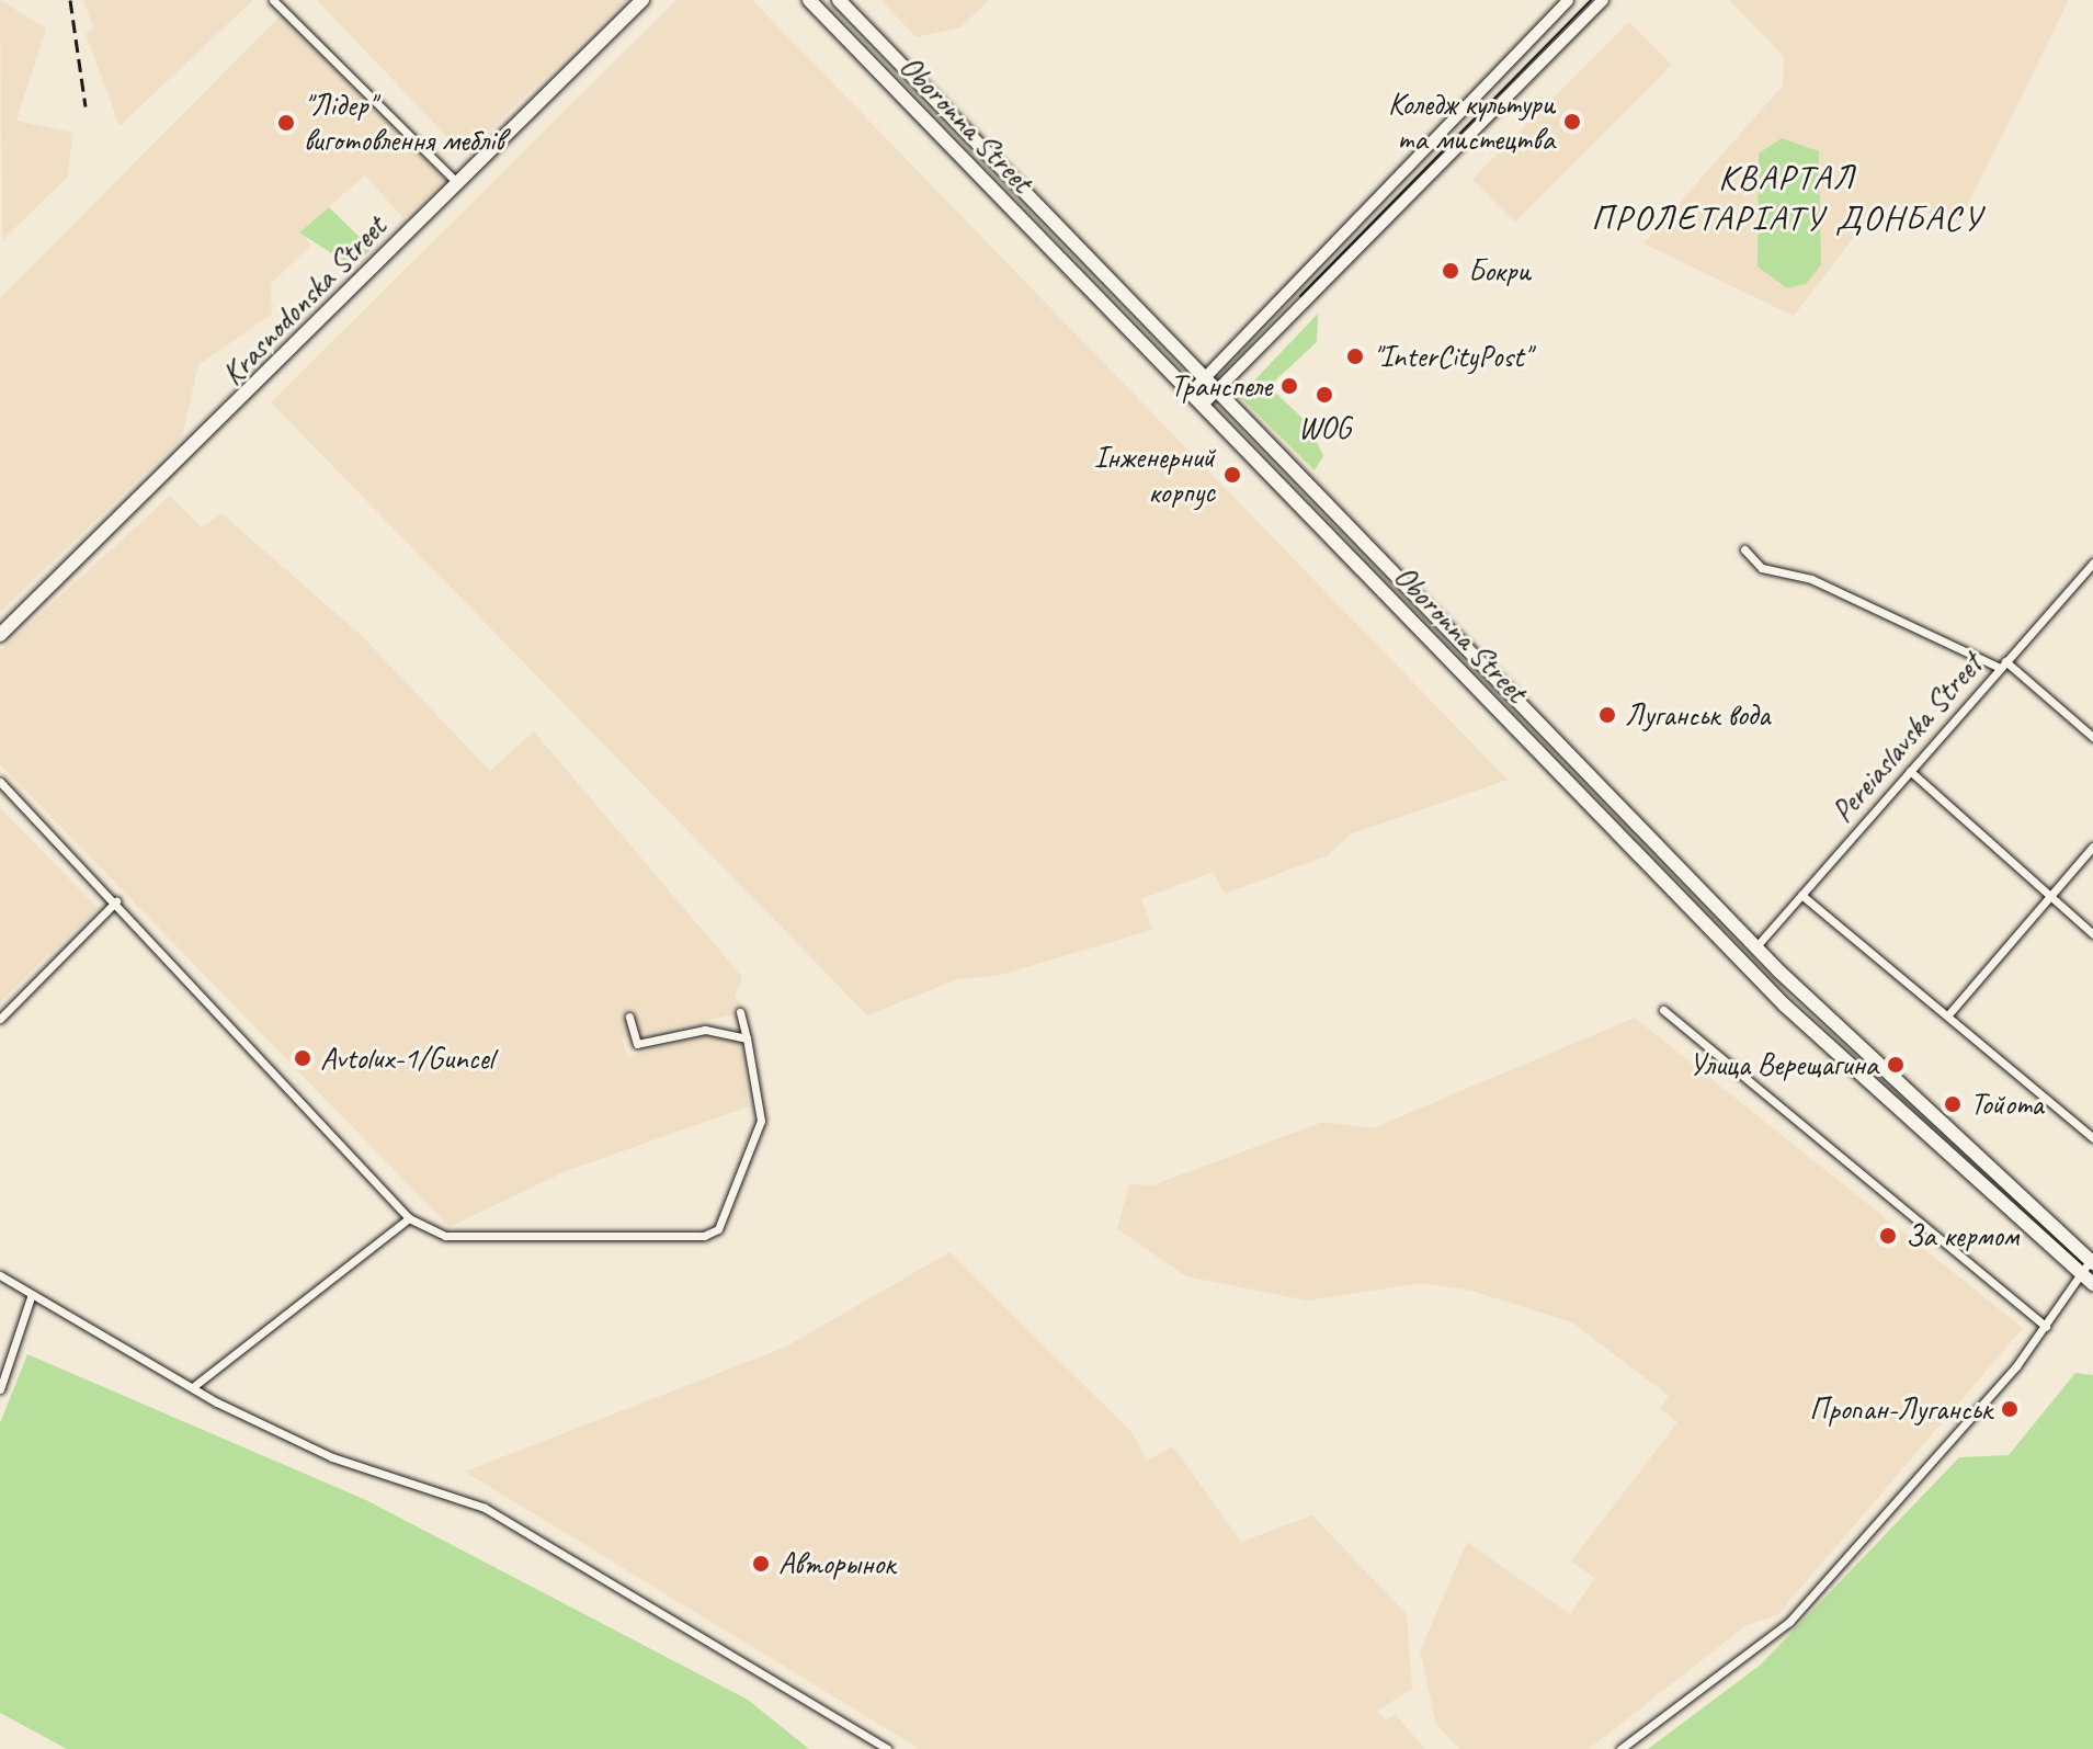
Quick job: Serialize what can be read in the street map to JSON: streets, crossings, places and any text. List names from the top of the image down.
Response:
{
  "streets": {
    "main road": ["Oboronna Street", "Krasnodonska Street"],
    "street": ["Pereiaslavska Street"]
  },
  "crossings": [
    ["Oboronna Street", "Pereiaslavska Street"]
  ],
  "districts": ["КВАРТАЛ ПРОЛЕТАРІАТУ ДОНБАСУ"],
  "places": [
    "Коледж культури та мистецтва",
    "\"Лідер\" виготовлення меблів",
    "Бокри",
    "\"InterCityPost\"",
    "Транспеле",
    "WOG",
    "Інженерний корпус",
    "Луганськ вода",
    "Avtolux-1/Guncel",
    "Улица Верещагина",
    "Тойота",
    "За кермом",
    "Пропан-Луганськ",
    "Авторынок"
  ]
}
